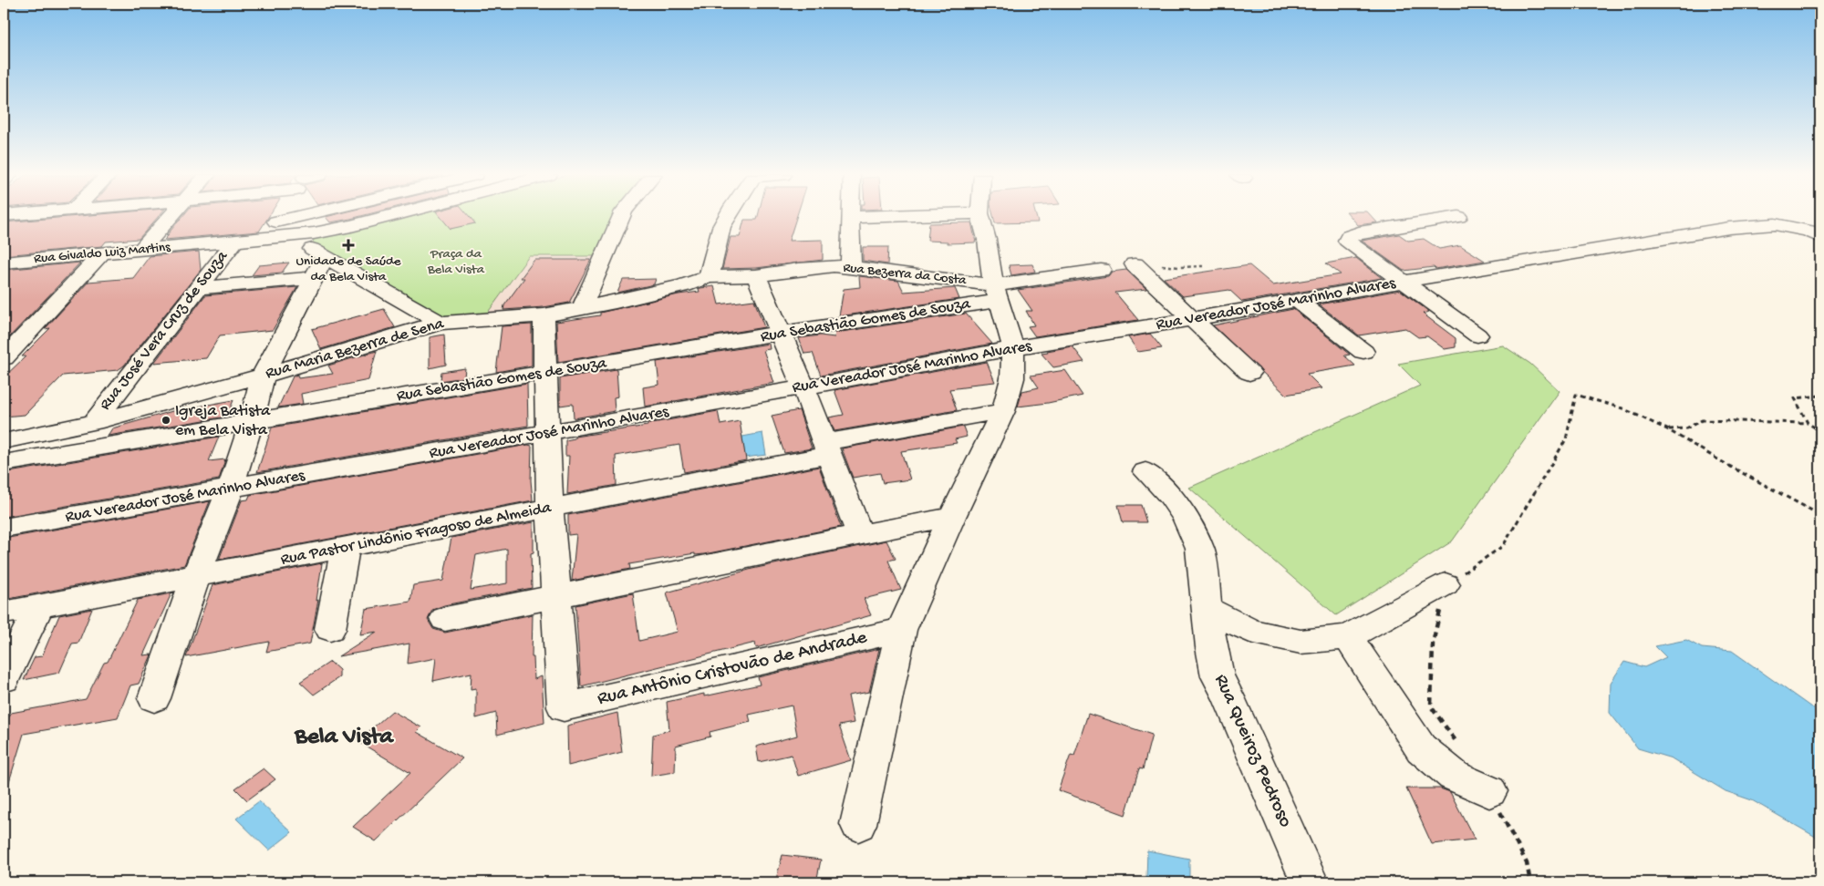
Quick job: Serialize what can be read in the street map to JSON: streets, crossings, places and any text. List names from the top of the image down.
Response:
{
  "streets": {
    "street": [
      "Rua Givaldo Luiz Martins",
      "Rua Bezerra da Costa",
      "Rua Vereador José Marinho Alvares",
      "Rua Sebastião Gomes de Souza",
      "Rua José Vera Cruz de Souza",
      "Rua Maria Bezerra de Sena",
      "Rua Pastor Lindônio Fragoso de Almeida",
      "Rua Antônio Cristovão de Andrade",
      "Rua Queiroz Pedroso"
    ]
  },
  "crossings": [
    ["Rua Givaldo Luiz Martins", "Rua José Vera Cruz de Souza"],
    ["Rua Bezerra da Costa", "Rua Sebastião Gomes de Souza"],
    ["Rua Bezerra da Costa", "Rua Maria Bezerra de Sena"],
    ["Rua José Vera Cruz de Souza", "Rua Maria Bezerra de Sena"]
  ],
  "districts": ["Bela Vista"],
  "parks": ["Praça da Bela Vista"],
  "places": {
    "health": ["Unidade de Saúde da Bela Vista"],
    "other": ["Igreja Batista em Bela Vista"]
  }
}
